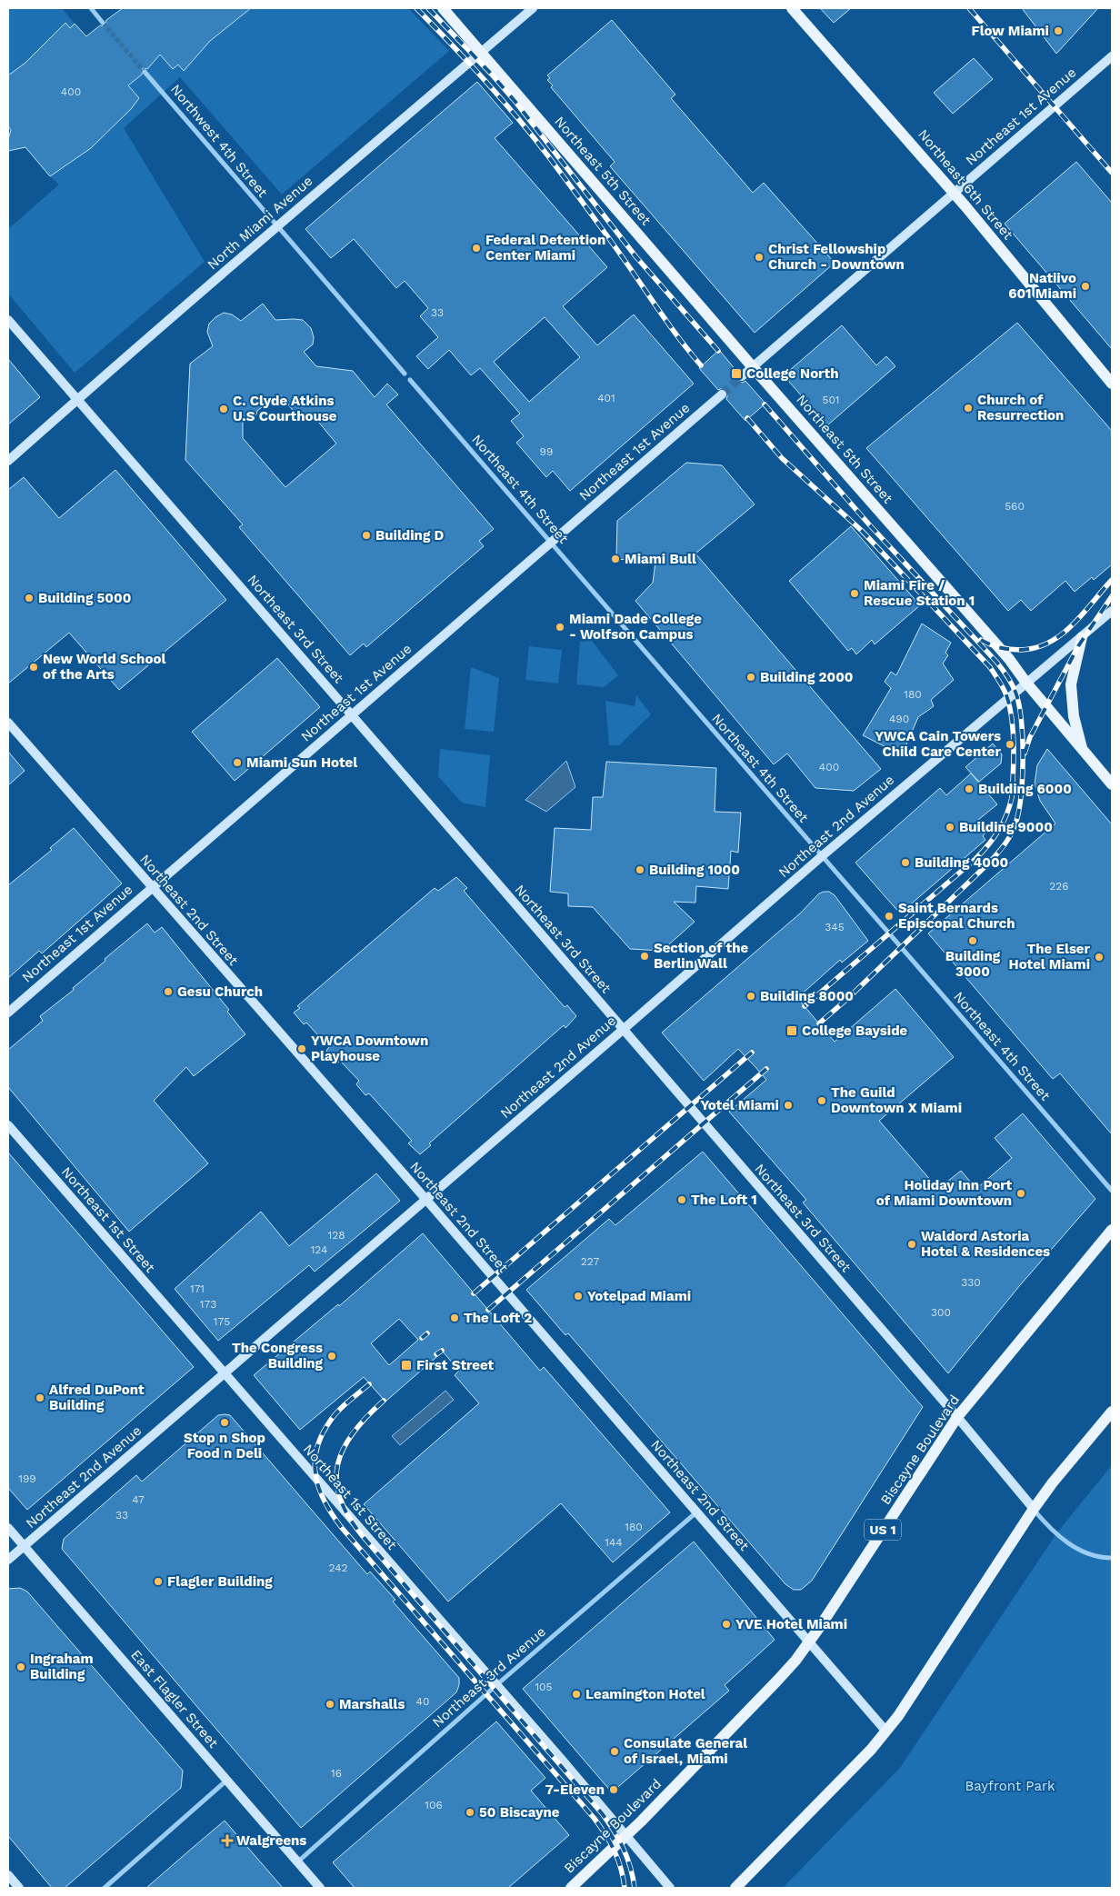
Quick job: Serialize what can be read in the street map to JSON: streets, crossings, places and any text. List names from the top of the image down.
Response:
{
  "streets": {
    "main road": [
      "Northeast 1st Avenue",
      "Northeast 5th Street",
      "Northeast 6th Street",
      "North Miami Avenue",
      "Northeast 3rd Street",
      "Northeast 2nd Avenue",
      "Northeast 2nd Street",
      "Northeast 1st Street",
      "Biscayne Boulevard",
      "US 1",
      "East Flagler Street"
    ],
    "street": ["Northwest 4th Street", "Northeast 4th Street", "Northeast 3rd Avenue"]
  },
  "crossings": [
    ["Northeast 1st Avenue", "Northeast 5th Street"],
    ["Northeast 1st Avenue", "Northeast 6th Street"],
    ["Northeast 1st Avenue", "Northeast 4th Street"],
    ["Northeast 1st Avenue", "Northeast 3rd Street"],
    ["Northeast 1st Avenue", "Northeast 2nd Street"],
    ["Northwest 4th Street", "North Miami Avenue"],
    ["Northeast 5th Street", "North Miami Avenue"],
    ["Northeast 5th Street", "Northeast 2nd Avenue"],
    ["North Miami Avenue", "Northeast 3rd Street"],
    ["Northeast 4th Street", "Northeast 2nd Avenue"],
    ["Northeast 3rd Street", "Northeast 2nd Avenue"],
    ["Northeast 3rd Street", "Biscayne Boulevard"],
    ["Northeast 2nd Avenue", "Northeast 2nd Street"],
    ["Northeast 2nd Avenue", "Northeast 1st Street"],
    ["Northeast 2nd Avenue", "East Flagler Street"],
    ["Northeast 2nd Street", "Biscayne Boulevard"],
    ["Northeast 2nd Street", "Northeast 3rd Avenue"],
    ["Northeast 1st Street", "Biscayne Boulevard"],
    ["Northeast 1st Street", "Northeast 3rd Avenue"],
    ["Northeast 3rd Avenue", "East Flagler Street"]
  ],
  "parks": ["Bayfront Park"],
  "places": {
    "other": [
      "Flow Miami",
      "Federal Detention Center Miami",
      "Christ Fellowship Church - Downtown",
      "Natiivo 601 Miami",
      "Church of Resurrection",
      "C. Clyde Atkins U.S Courthouse",
      "Building D",
      "Miami Bull",
      "Miami Fire / Rescue Station 1",
      "Building 5000",
      "Miami Dade College - Wolfson Campus",
      "New World School of the Arts",
      "Building 2000",
      "YWCA Cain Towers Child Care Center",
      "Miami Sun Hotel",
      "Building 6000",
      "Building 9000",
      "Building 4000",
      "Building 1000",
      "Saint Bernards Episcopal Church",
      "Building 3000",
      "Section of the Berlin Wall",
      "The Elser Hotel Miami",
      "Gesu Church",
      "Building 8000",
      "YWCA Downtown Playhouse",
      "The Guild Downtown X Miami",
      "Yotel Miami",
      "Holiday Inn Port of Miami Downtown",
      "The Loft 1",
      "Waldord Astoria Hotel & Residences",
      "Yotelpad Miami",
      "The Loft 2",
      "The Congress Building",
      "Alfred DuPont Building",
      "Stop n Shop Food n Deli",
      "Flagler Building",
      "YVE Hotel Miami",
      "Ingraham Building",
      "Leamington Hotel",
      "Marshalls",
      "Consulate General of Israel, Miami",
      "7-Eleven",
      "50 Biscayne"
    ],
    "transit": ["College North", "College Bayside", "First Street"],
    "health": ["Walgreens"]
  },
  "house_numbers": [
    "400",
    "33",
    "401",
    "501",
    "99",
    "560",
    "180",
    "490",
    "400",
    "226",
    "345",
    "128",
    "124",
    "227",
    "330",
    "171",
    "173",
    "300",
    "175",
    "199",
    "47",
    "33",
    "180",
    "144",
    "242",
    "105",
    "40",
    "16",
    "106"
  ]
}
